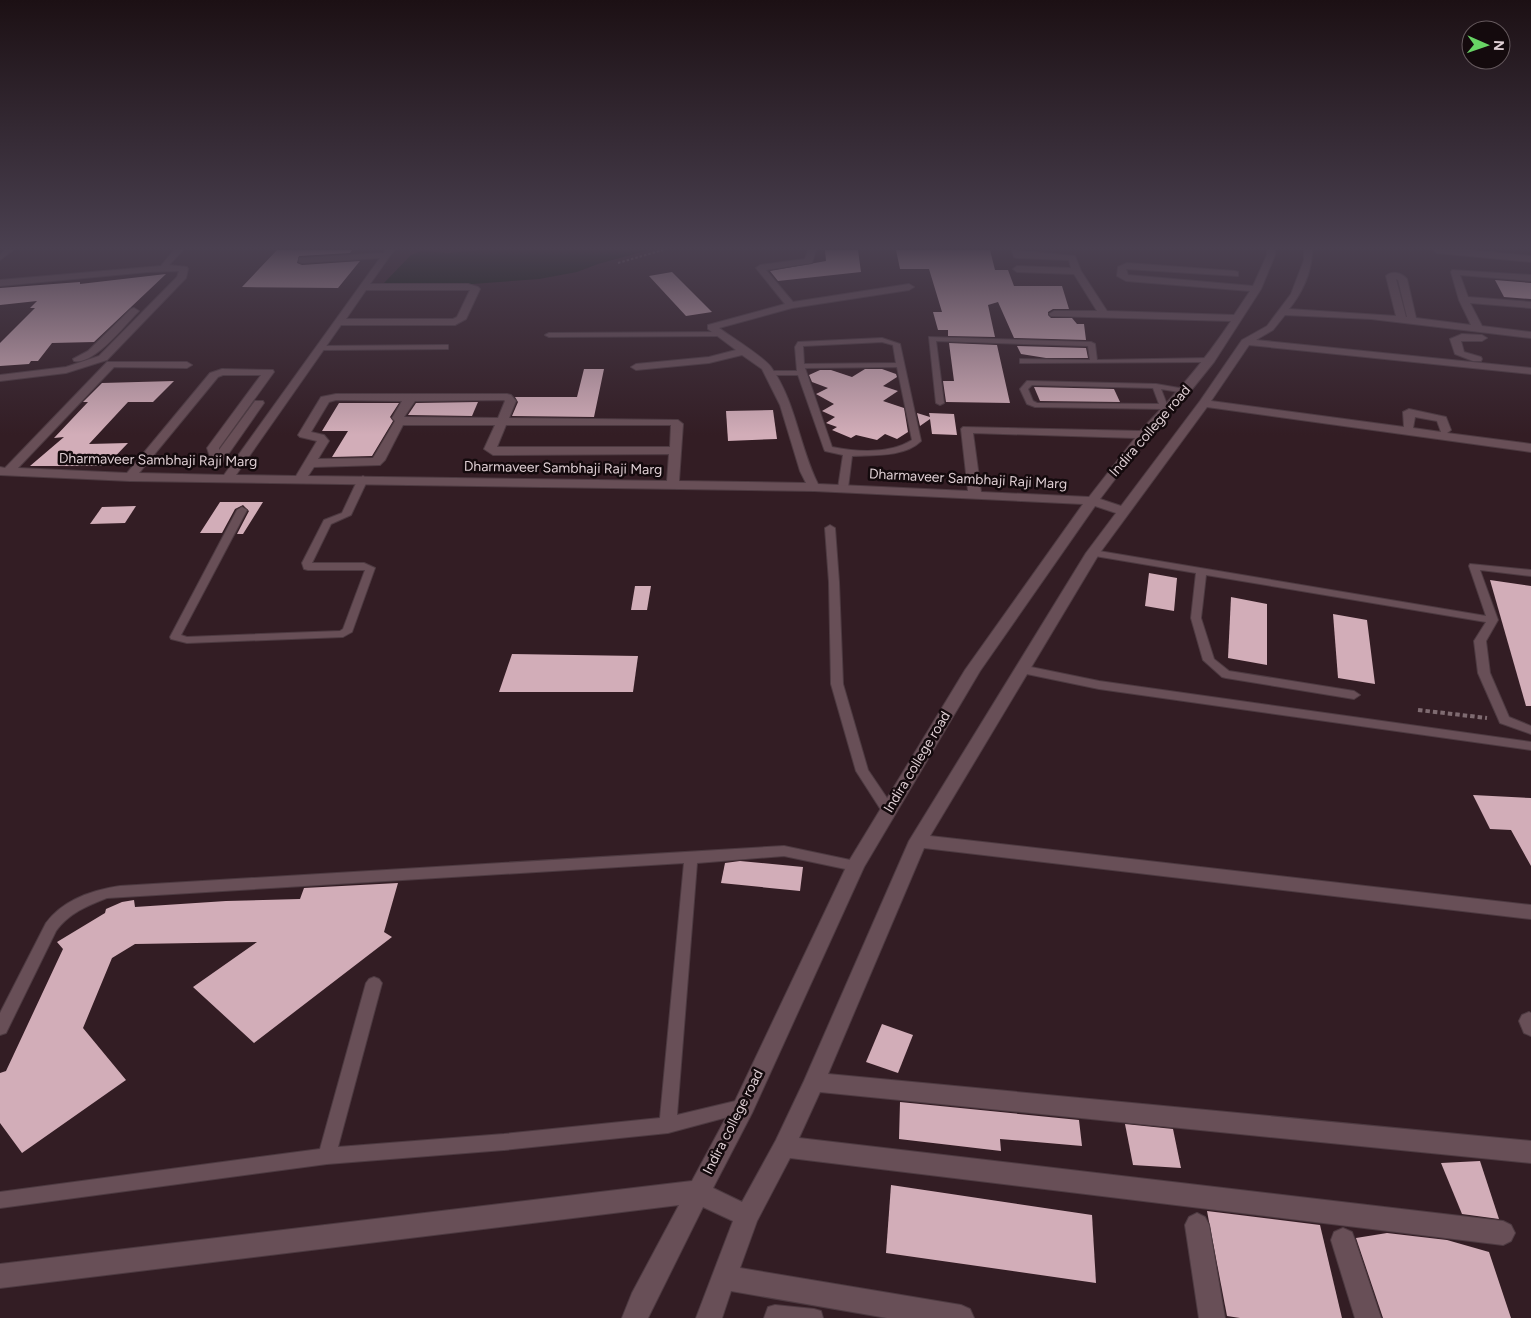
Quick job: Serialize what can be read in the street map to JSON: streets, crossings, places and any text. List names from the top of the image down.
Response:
{
  "streets": {
    "street": ["Indira college road", "Dharmaveer Sambhaji Raji Marg"]
  },
  "crossings": [
    ["Indira college road", "Dharmaveer Sambhaji Raji Marg"]
  ],
  "north": "right"
}
